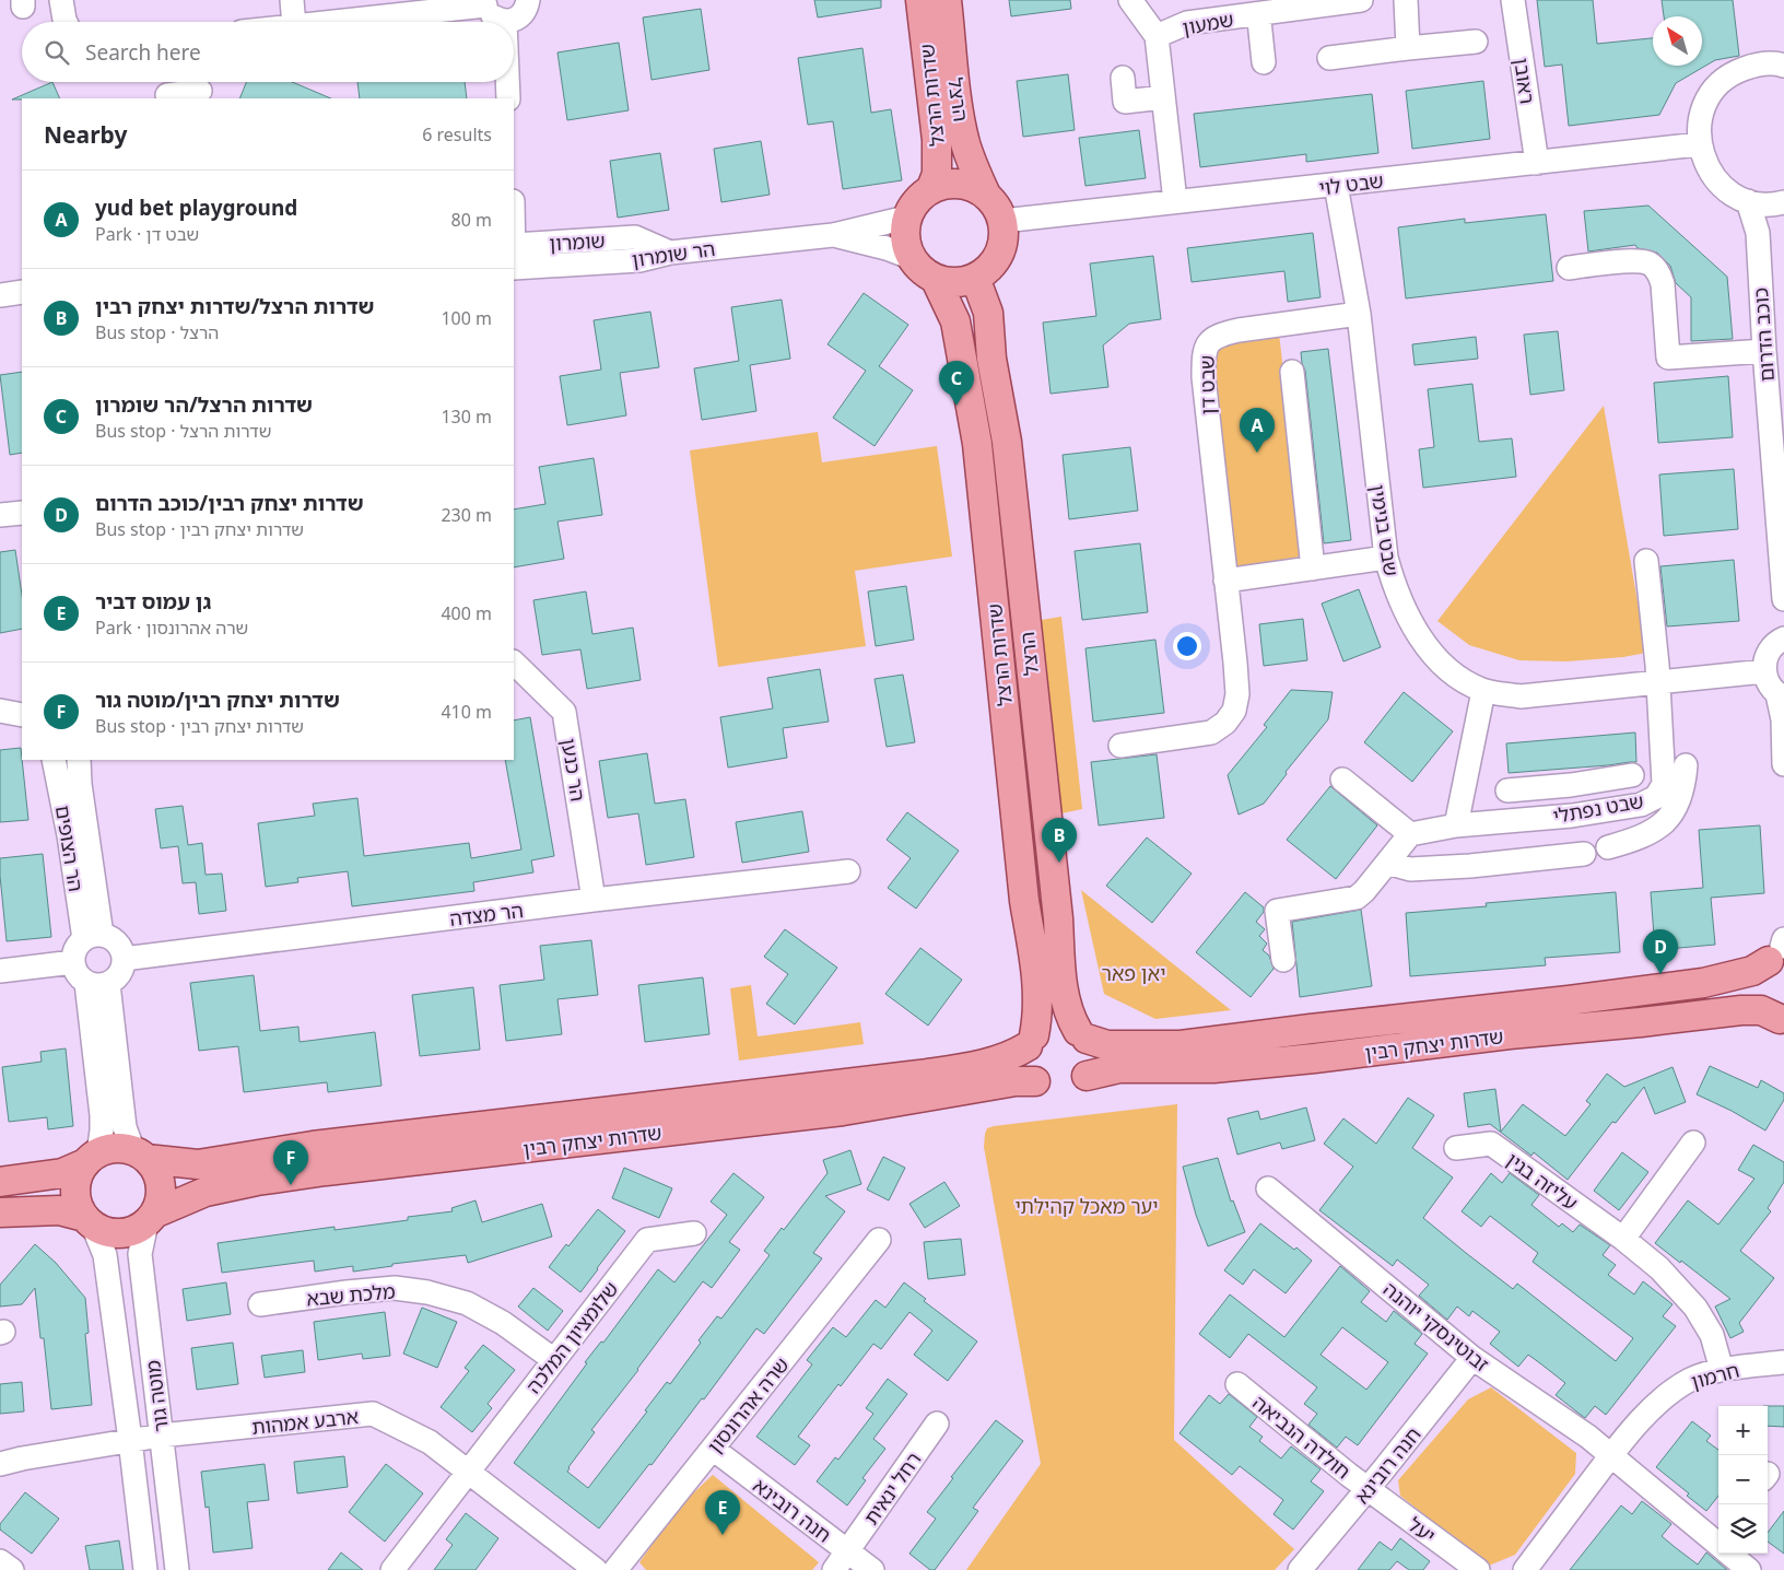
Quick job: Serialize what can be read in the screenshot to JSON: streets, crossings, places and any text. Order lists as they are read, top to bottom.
{
  "streets": {
    "main road": ["שדרות הרצל", "הרצל", "שדרות יצחק רבין"],
    "street": [
      "שמעון",
      "ראובן",
      "שבט לוי",
      "שומרון",
      "הר שומרון",
      "כוכב הדרום",
      "שבט דן",
      "שבט בנימין",
      "הר כנען",
      "שבט נפתלי",
      "הר הצופים",
      "הר מצדה",
      "עליזה בגין",
      "מלכת שבא",
      "זבוטינסקי יוהנה",
      "שלומציון המלכה",
      "חרמון",
      "מוטה גור",
      "שרה אהרונסון",
      "ארבע אמהות",
      "חולדה הנביאה",
      "חנה רובינא",
      "רחל ינאית",
      "יעל"
    ]
  },
  "crossings": [
    ["שמעון", "שבט לוי"],
    ["ראובן", "שבט לוי"],
    ["שדרות הרצל", "הרצל"],
    ["שדרות הרצל", "שבט לוי"],
    ["שדרות הרצל", "שדרות יצחק רבין"],
    ["הרצל", "שבט לוי"],
    ["הרצל", "שדרות יצחק רבין"],
    ["שבט לוי", "שבט בנימין"],
    ["שומרון", "הר שומרון"],
    ["שבט דן", "שבט בנימין"],
    ["שבט בנימין", "שבט נפתלי"],
    ["הר כנען", "הר מצדה"],
    ["הר הצופים", "הר מצדה"],
    ["שדרות יצחק רבין", "מוטה גור"],
    ["עליזה בגין", "חרמון"],
    ["מלכת שבא", "שלומציון המלכה"],
    ["זבוטינסקי יוהנה", "חרמון"],
    ["זבוטינסקי יוהנה", "חנה רובינא"],
    ["שלומציון המלכה", "ארבע אמהות"],
    ["מוטה גור", "ארבע אמהות"],
    ["שרה אהרונסון", "חנה רובינא"],
    ["חולדה הנביאה", "חנה רובינא"],
    ["חולדה הנביאה", "יעל"],
    ["חנה רובינא", "רחל ינאית"],
    ["חנה רובינא", "יעל"]
  ],
  "parks": ["יאן פאר", "יער מאכל קהילתי"],
  "north": "top left",
  "page": {
    "search": "Search here",
    "heading": ["Nearby", "6 results"],
    "list": [
      {
        "mark": "A",
        "name": "yud bet playground",
        "note": "Park · שבט דן",
        "value": "80 m"
      },
      {
        "mark": "B",
        "name": "שדרות הרצל/שדרות יצחק רבין",
        "note": "Bus stop · הרצל",
        "value": "100 m"
      },
      {
        "mark": "C",
        "name": "שדרות הרצל/הר שומרון",
        "note": "Bus stop · שדרות הרצל",
        "value": "130 m"
      },
      {
        "mark": "D",
        "name": "שדרות יצחק רבין/כוכב הדרום",
        "note": "Bus stop · שדרות יצחק רבין",
        "value": "230 m"
      },
      {
        "mark": "E",
        "name": "גן עמוס דביר",
        "note": "Park · שרה אהרונסון",
        "value": "400 m"
      },
      {
        "mark": "F",
        "name": "שדרות יצחק רבין/מוטה גור",
        "note": "Bus stop · שדרות יצחק רבין",
        "value": "410 m"
      }
    ],
    "pins": [
      "C",
      "A",
      "B",
      "D",
      "F",
      "E"
    ],
    "map_buttons": ["+", "−"]
  }
}
